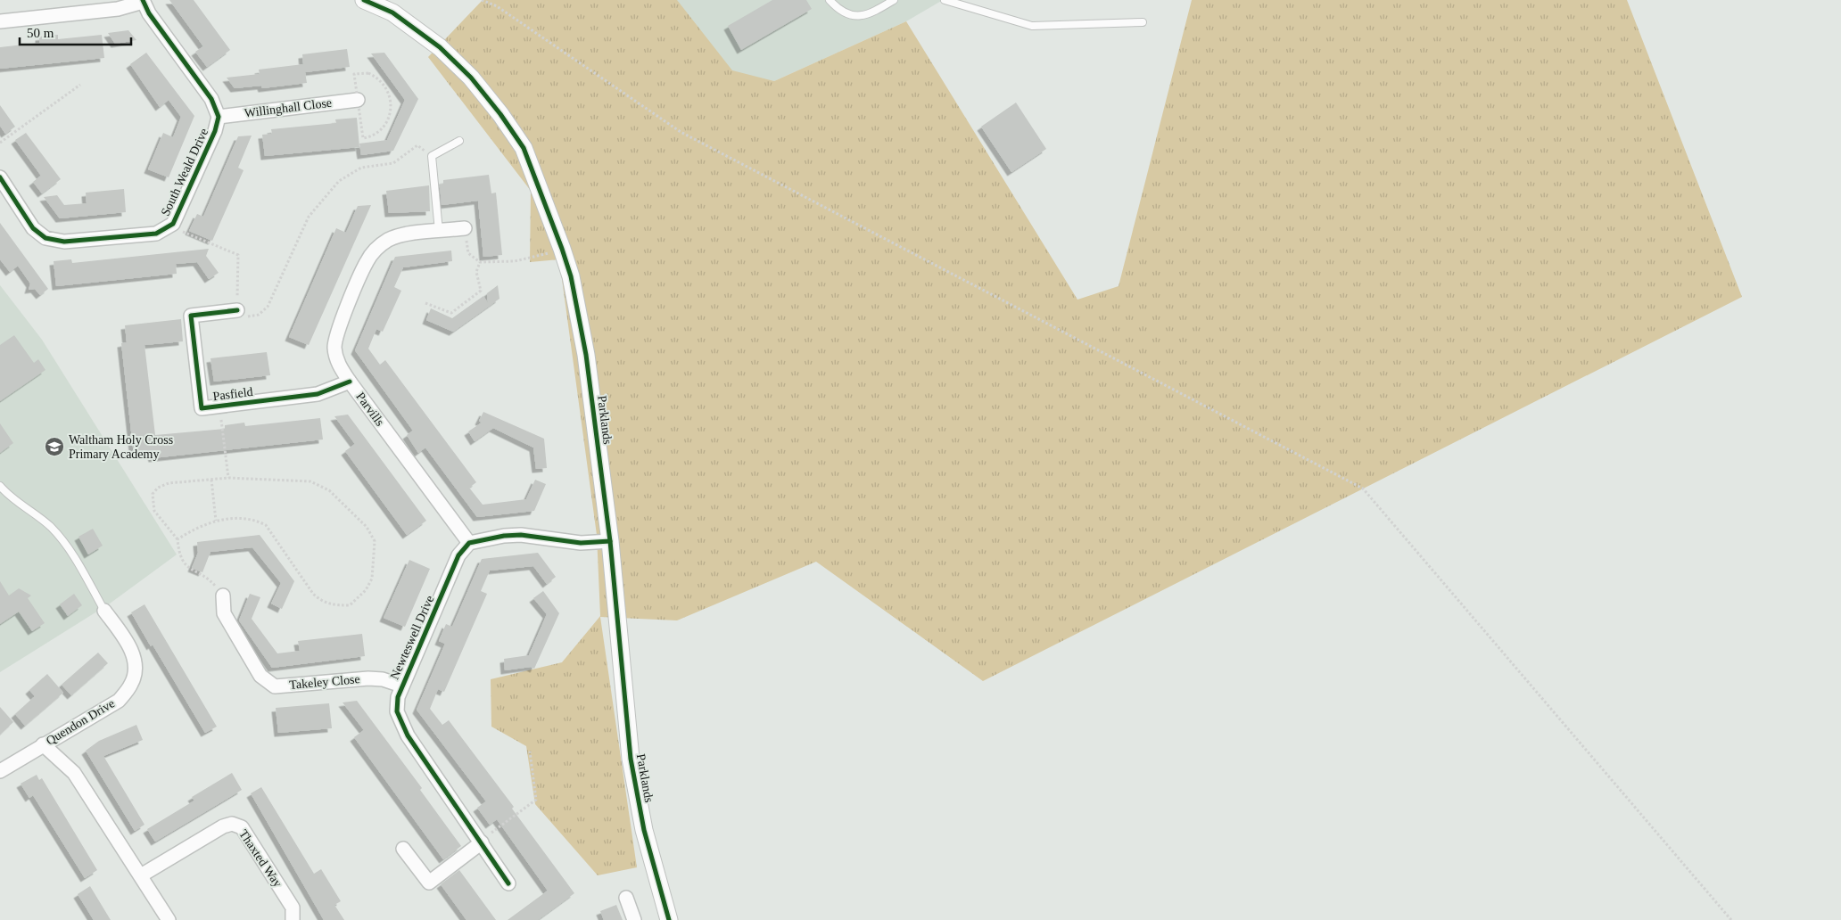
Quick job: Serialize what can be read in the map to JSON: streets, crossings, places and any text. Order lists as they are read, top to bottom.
{
  "streets": {
    "street": [
      "Willinghall Close",
      "South Weald Drive",
      "Pasfield",
      "Parvills",
      "Parklands",
      "Newteswell Drive",
      "Takeley Close",
      "Quendon Drive",
      "Thaxted Way"
    ]
  },
  "crossings": [
    ["Willinghall Close", "South Weald Drive"],
    ["Pasfield", "Parvills"],
    ["Parvills", "Newteswell Drive"],
    ["Newteswell Drive", "Takeley Close"]
  ],
  "places": {
    "school or university": ["Waltham Holy Cross Primary Academy"]
  },
  "scale_bar": "50 m"
}
